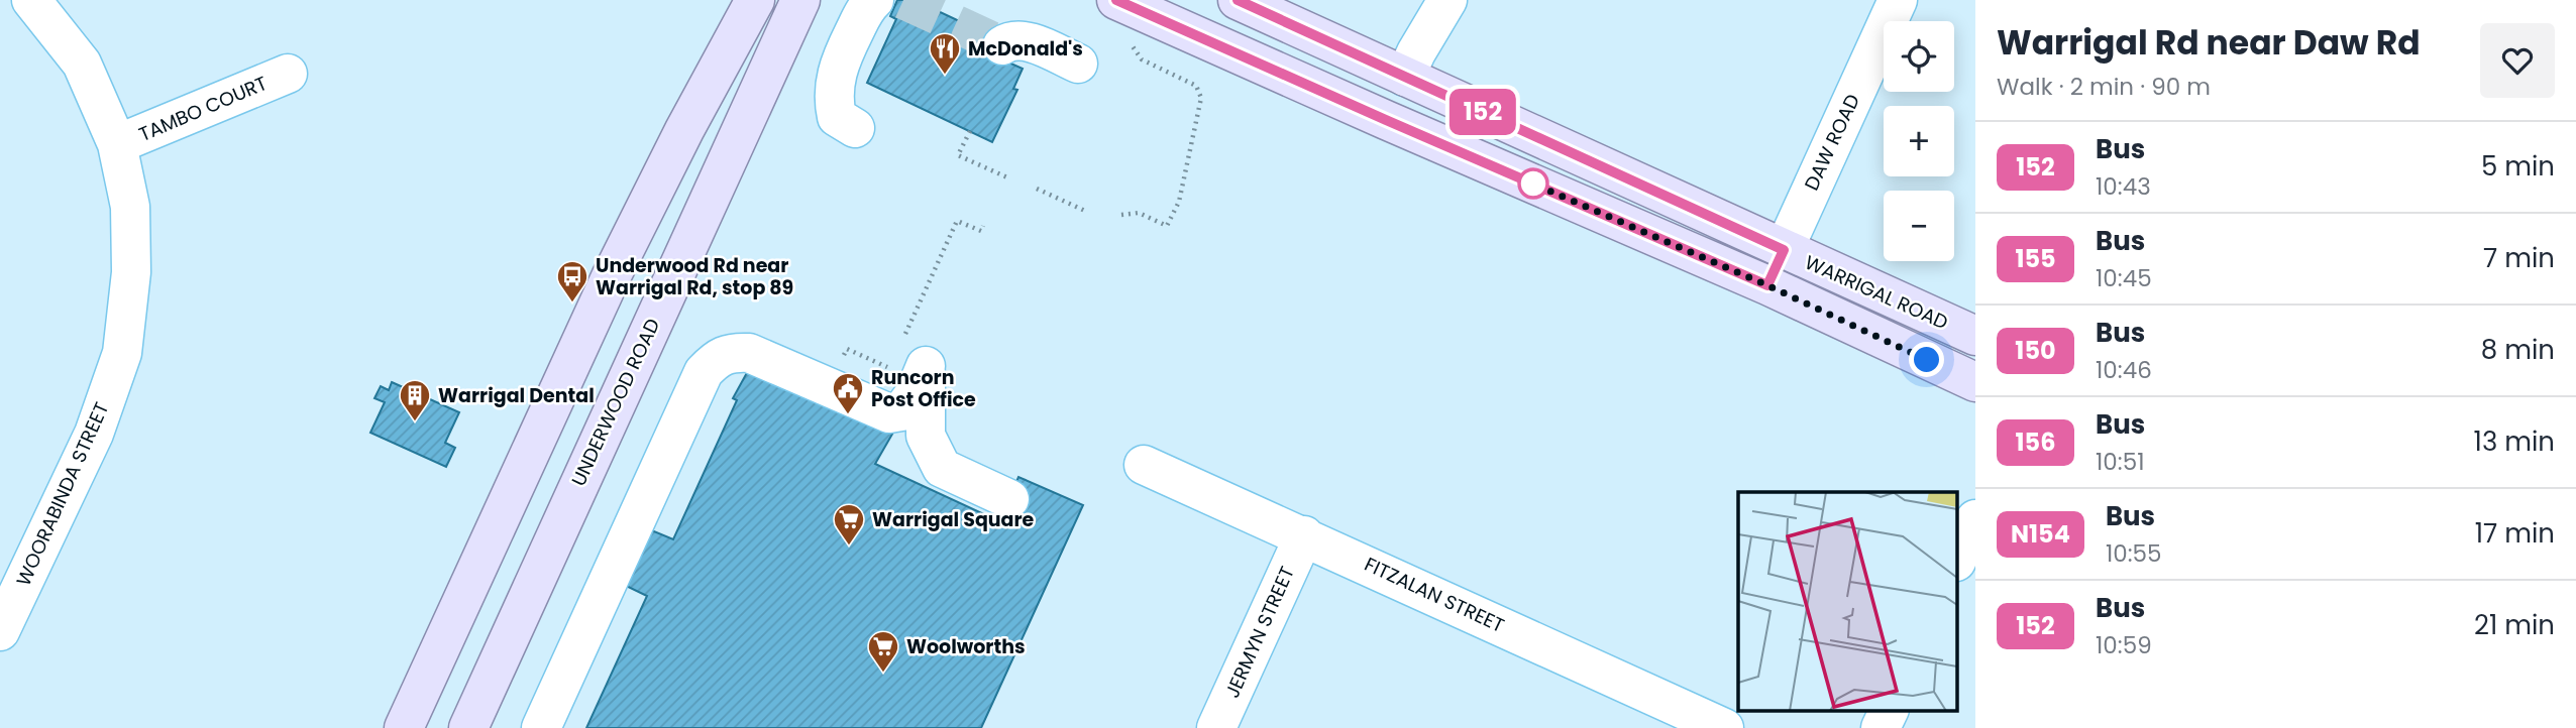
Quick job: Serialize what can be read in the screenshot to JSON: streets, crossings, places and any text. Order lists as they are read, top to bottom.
{
  "streets": {
    "main road": ["DAW ROAD", "WARRIGAL ROAD", "UNDERWOOD ROAD"],
    "street": [
      "TAMBO COURT",
      "WOORABINDA STREET",
      "FITZALAN STREET",
      "JERMYN STREET"
    ]
  },
  "crossings": [
    ["TAMBO COURT", "WOORABINDA STREET"],
    ["DAW ROAD", "WARRIGAL ROAD"],
    ["FITZALAN STREET", "JERMYN STREET"]
  ],
  "places": {
    "restaurant": ["McDonald's"],
    "bus stop": ["Underwood Rd near Warrigal Rd, stop 89"],
    "public building": ["Runcorn Post Office"],
    "building": ["Warrigal Dental"],
    "supermarket": ["Warrigal Square", "Woolworths"]
  },
  "lines": ["bus line 152"],
  "page": {
    "on_map": "152",
    "heading": ["Warrigal Rd near Daw Rd", "Walk · 2 min · 90 m"],
    "map_buttons": ["+", "−"],
    "list": [
      {
        "mark": "152",
        "name": "Bus",
        "note": "10:43",
        "value": "5 min"
      },
      {
        "mark": "155",
        "name": "Bus",
        "note": "10:45",
        "value": "7 min"
      },
      {
        "mark": "150",
        "name": "Bus",
        "note": "10:46",
        "value": "8 min"
      },
      {
        "mark": "156",
        "name": "Bus",
        "note": "10:51",
        "value": "13 min"
      },
      {
        "mark": "N154",
        "name": "Bus",
        "note": "10:55",
        "value": "17 min"
      },
      {
        "mark": "152",
        "name": "Bus",
        "note": "10:59",
        "value": "21 min"
      }
    ]
  }
}
